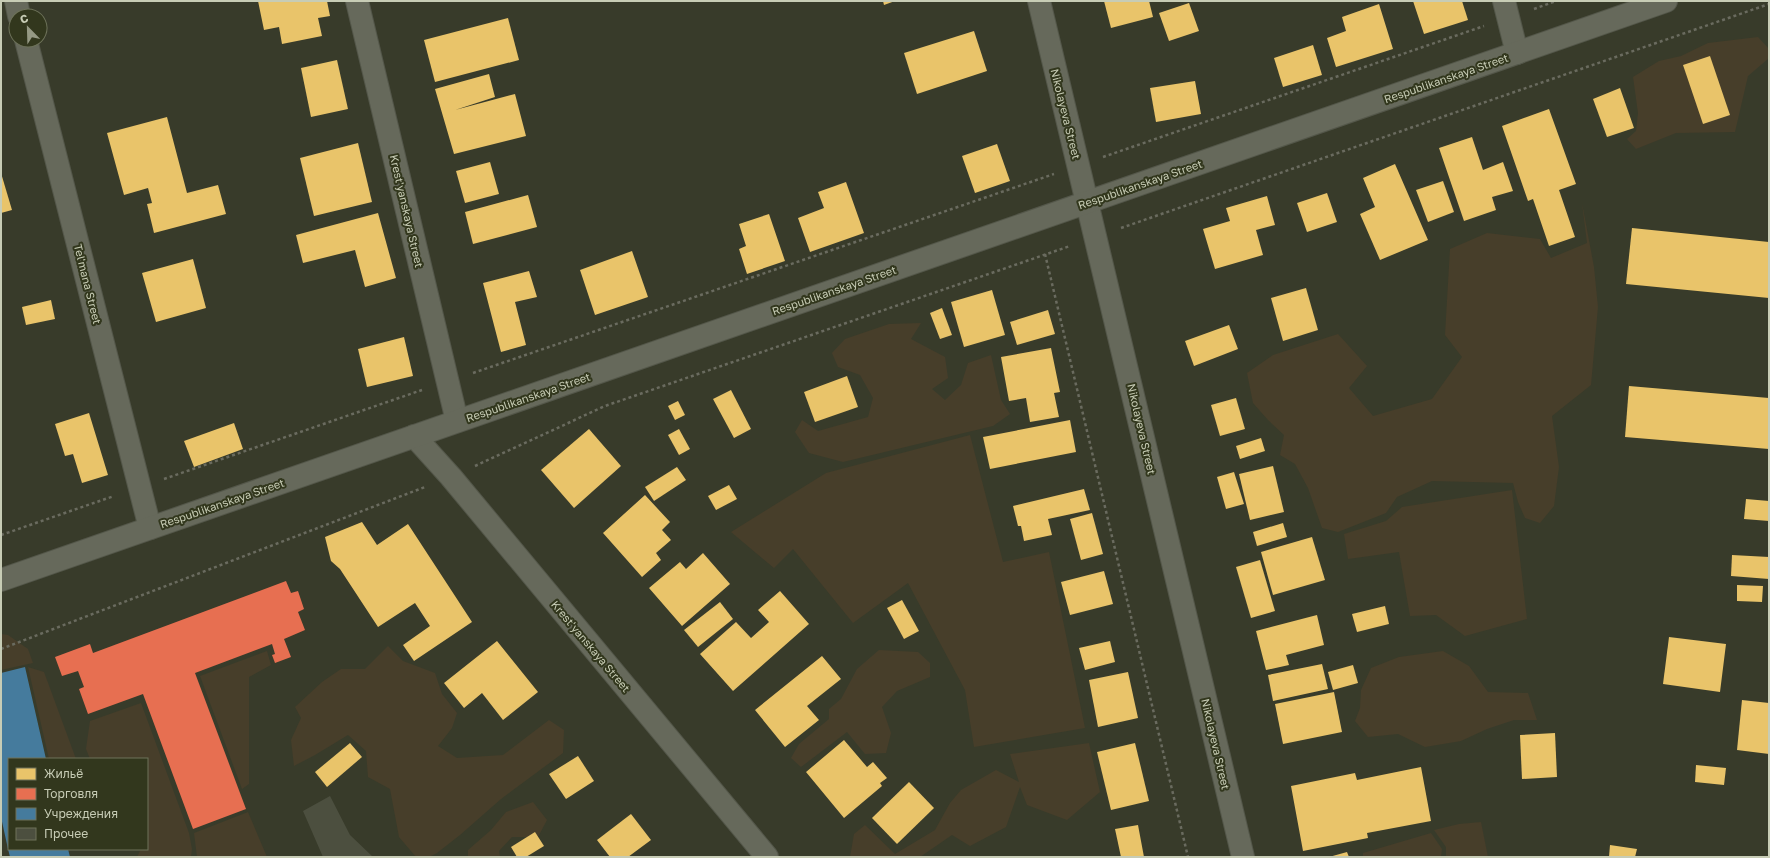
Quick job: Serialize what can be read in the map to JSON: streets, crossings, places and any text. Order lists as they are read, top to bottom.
{
  "streets": {
    "street": [
      "Respublikanskaya Street",
      "Nikolayeva Street",
      "Krest'yanskaya Street",
      "Tel'mana Street"
    ]
  },
  "crossings": [
    ["Respublikanskaya Street", "Nikolayeva Street"],
    ["Respublikanskaya Street", "Krest'yanskaya Street"],
    ["Respublikanskaya Street", "Tel'mana Street"]
  ],
  "legend": [
    "Жильё",
    "Торговля",
    "Учреждения",
    "Прочее"
  ],
  "north": "top left"
}
